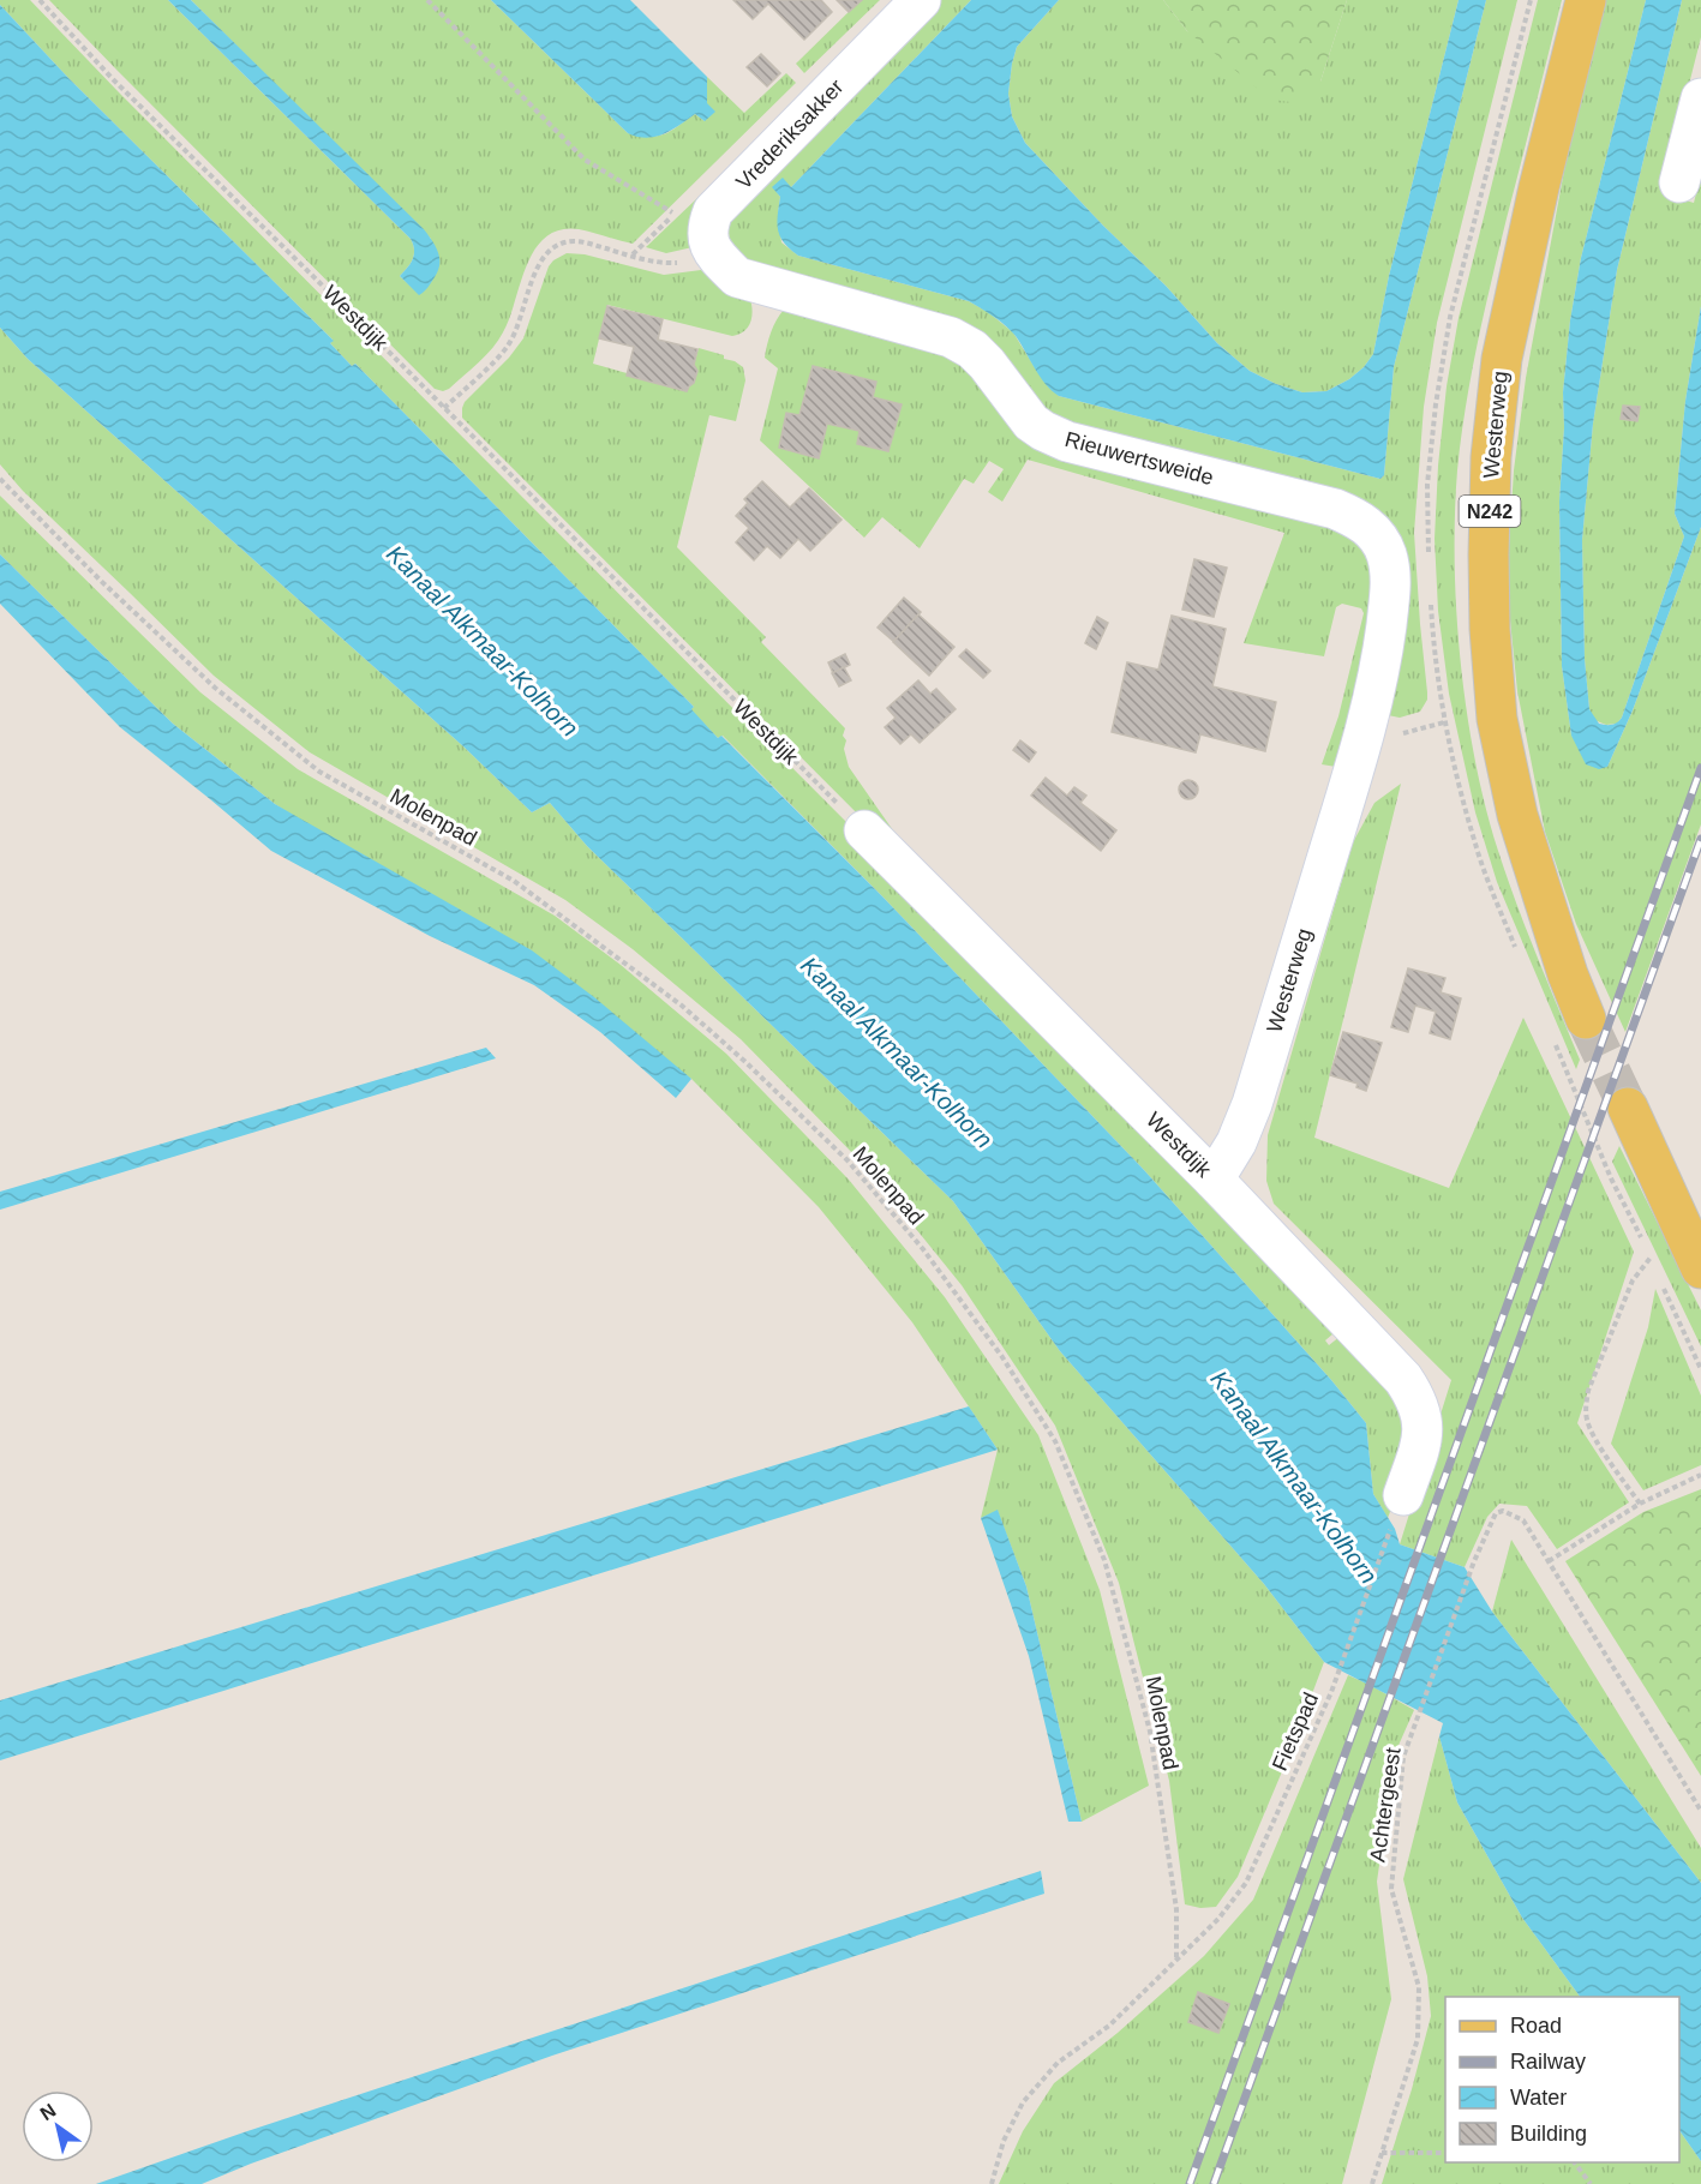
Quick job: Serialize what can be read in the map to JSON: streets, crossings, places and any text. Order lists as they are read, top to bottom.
{
  "streets": {
    "main road": ["Westerweg", "N242"],
    "street": ["Vrederiksakker", "Westdijk", "Rieuwertsweide"],
    "path": ["Molenpad", "Fietspad", "Achtergeest"]
  },
  "crossings": [
    ["Vrederiksakker", "Rieuwertsweide"],
    ["Westdijk", "Westerweg"],
    ["Westdijk", "Fietspad"],
    ["Westerweg", "Rieuwertsweide"],
    ["Molenpad", "Fietspad"]
  ],
  "water": ["Kanaal Alkmaar-Kolhorn"],
  "legend": [
    "Road",
    "Railway",
    "Water",
    "Building"
  ],
  "north": "top left"
}
